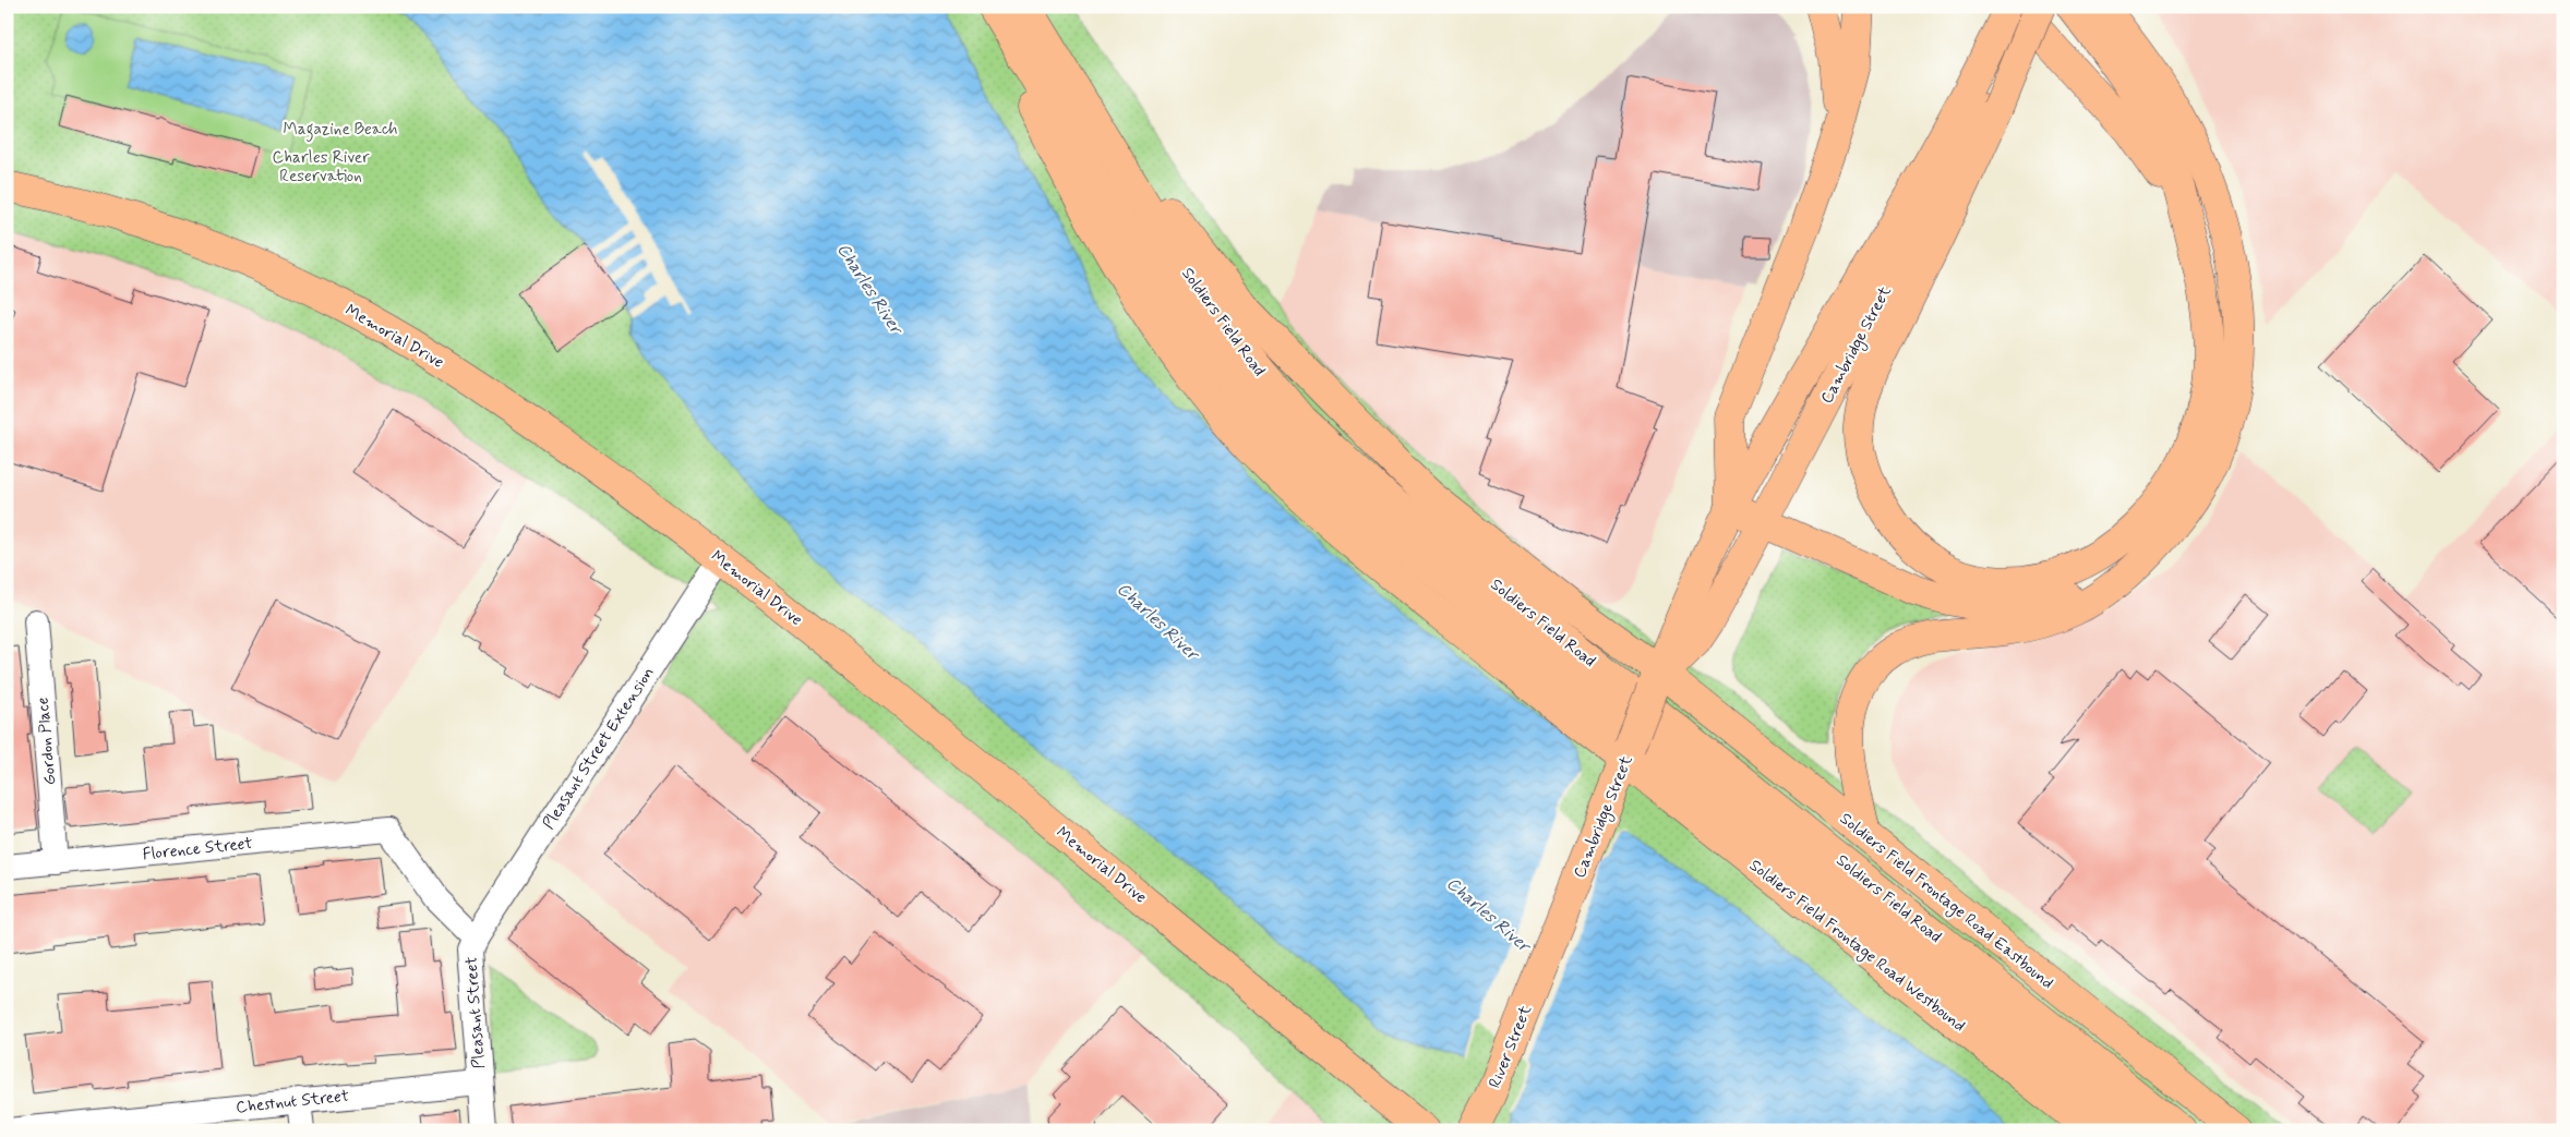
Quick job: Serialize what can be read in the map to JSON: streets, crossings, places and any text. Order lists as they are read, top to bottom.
{
  "streets": {
    "main road": [
      "Soldiers Field Road",
      "Memorial Drive",
      "Cambridge Street",
      "Soldiers Field Frontage Road Eastbound",
      "Soldiers Field Frontage Road Westbound",
      "River Street"
    ],
    "street": [
      "Gordon Place",
      "Pleasant Street Extension",
      "Florence Street",
      "Pleasant Street",
      "Chestnut Street"
    ]
  },
  "crossings": [
    ["Soldiers Field Road", "Soldiers Field Frontage Road Eastbound"],
    ["Memorial Drive", "Pleasant Street Extension"],
    ["Cambridge Street", "Soldiers Field Frontage Road Eastbound"],
    ["Cambridge Street", "Soldiers Field Frontage Road Westbound"],
    ["Cambridge Street", "River Street"],
    ["Gordon Place", "Florence Street"],
    ["Pleasant Street Extension", "Pleasant Street"],
    ["Florence Street", "Pleasant Street"],
    ["Pleasant Street", "Chestnut Street"]
  ],
  "water": ["Charles River"],
  "parks": ["Magazine Beach", "Charles River Reservation"]
}
